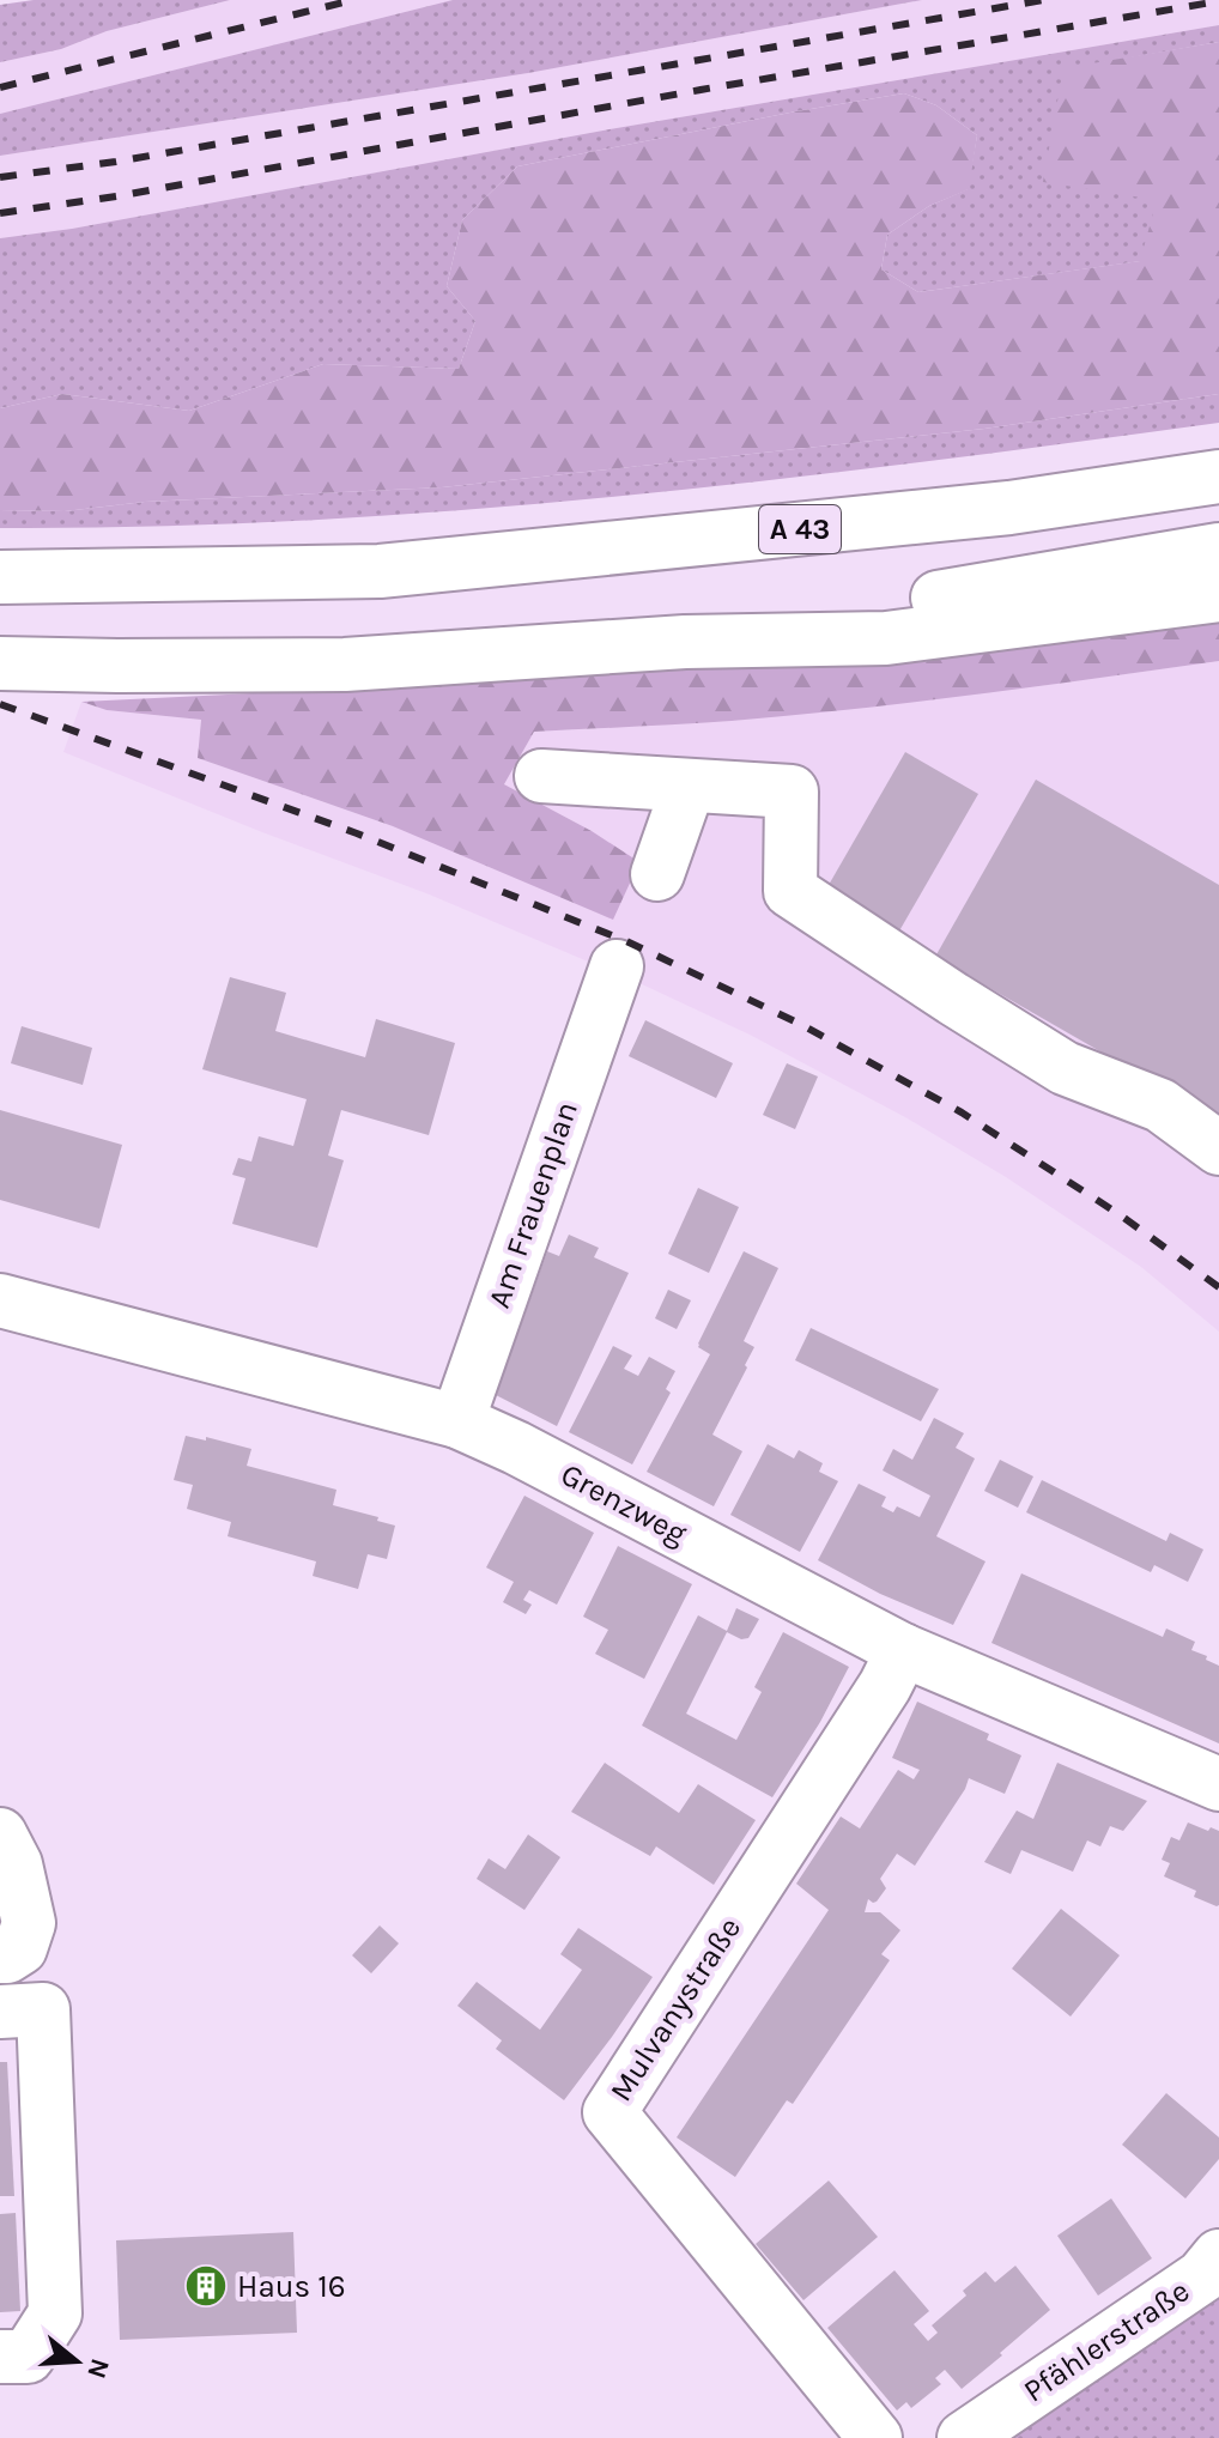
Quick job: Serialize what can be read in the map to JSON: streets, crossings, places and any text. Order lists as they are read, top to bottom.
{
  "streets": {
    "main road": [
      "A 43",
      "Am Frauenplan",
      "Grenzweg",
      "Mulvanystraße",
      "Pfählerstraße"
    ]
  },
  "crossings": [
    ["Am Frauenplan", "Grenzweg"],
    ["Grenzweg", "Mulvanystraße"]
  ],
  "places": {
    "building": ["Haus 16"]
  },
  "north": "right"
}
